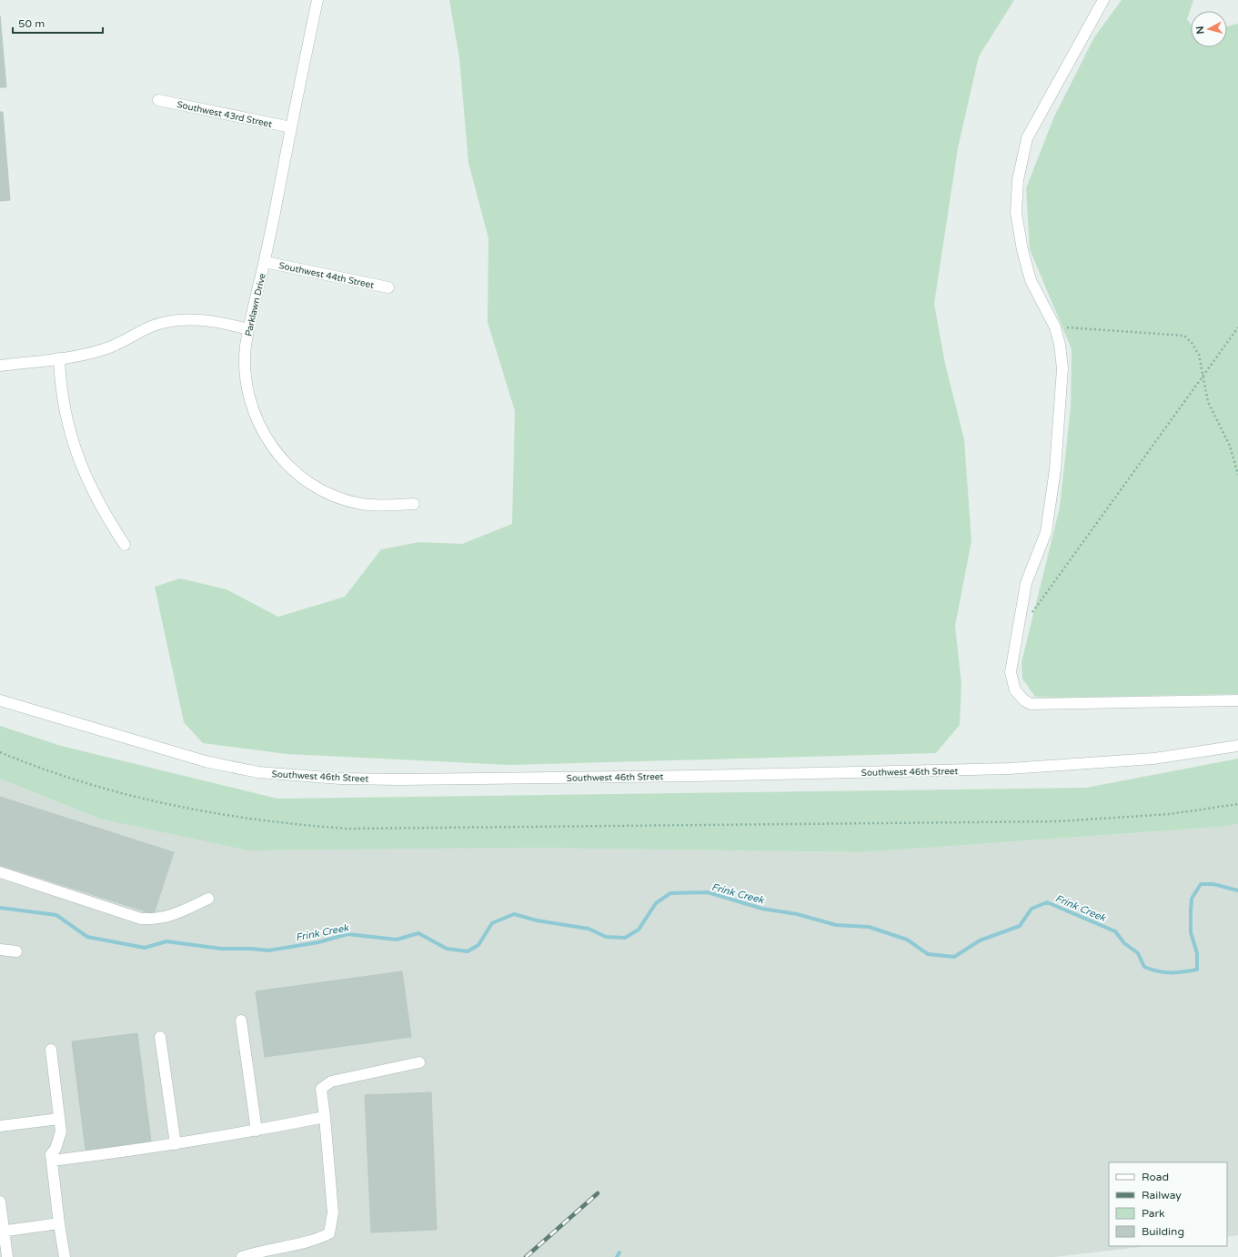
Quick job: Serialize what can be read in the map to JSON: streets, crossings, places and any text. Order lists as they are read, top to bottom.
{
  "streets": {
    "street": [
      "Southwest 43rd Street",
      "Southwest 44th Street",
      "Parklawn Drive",
      "Southwest 46th Street"
    ]
  },
  "crossings": [
    ["Southwest 43rd Street", "Parklawn Drive"],
    ["Southwest 44th Street", "Parklawn Drive"]
  ],
  "water": ["Frink Creek"],
  "legend": [
    "Road",
    "Railway",
    "Park",
    "Building"
  ],
  "scale_bar": "50 m",
  "north": "left"
}
